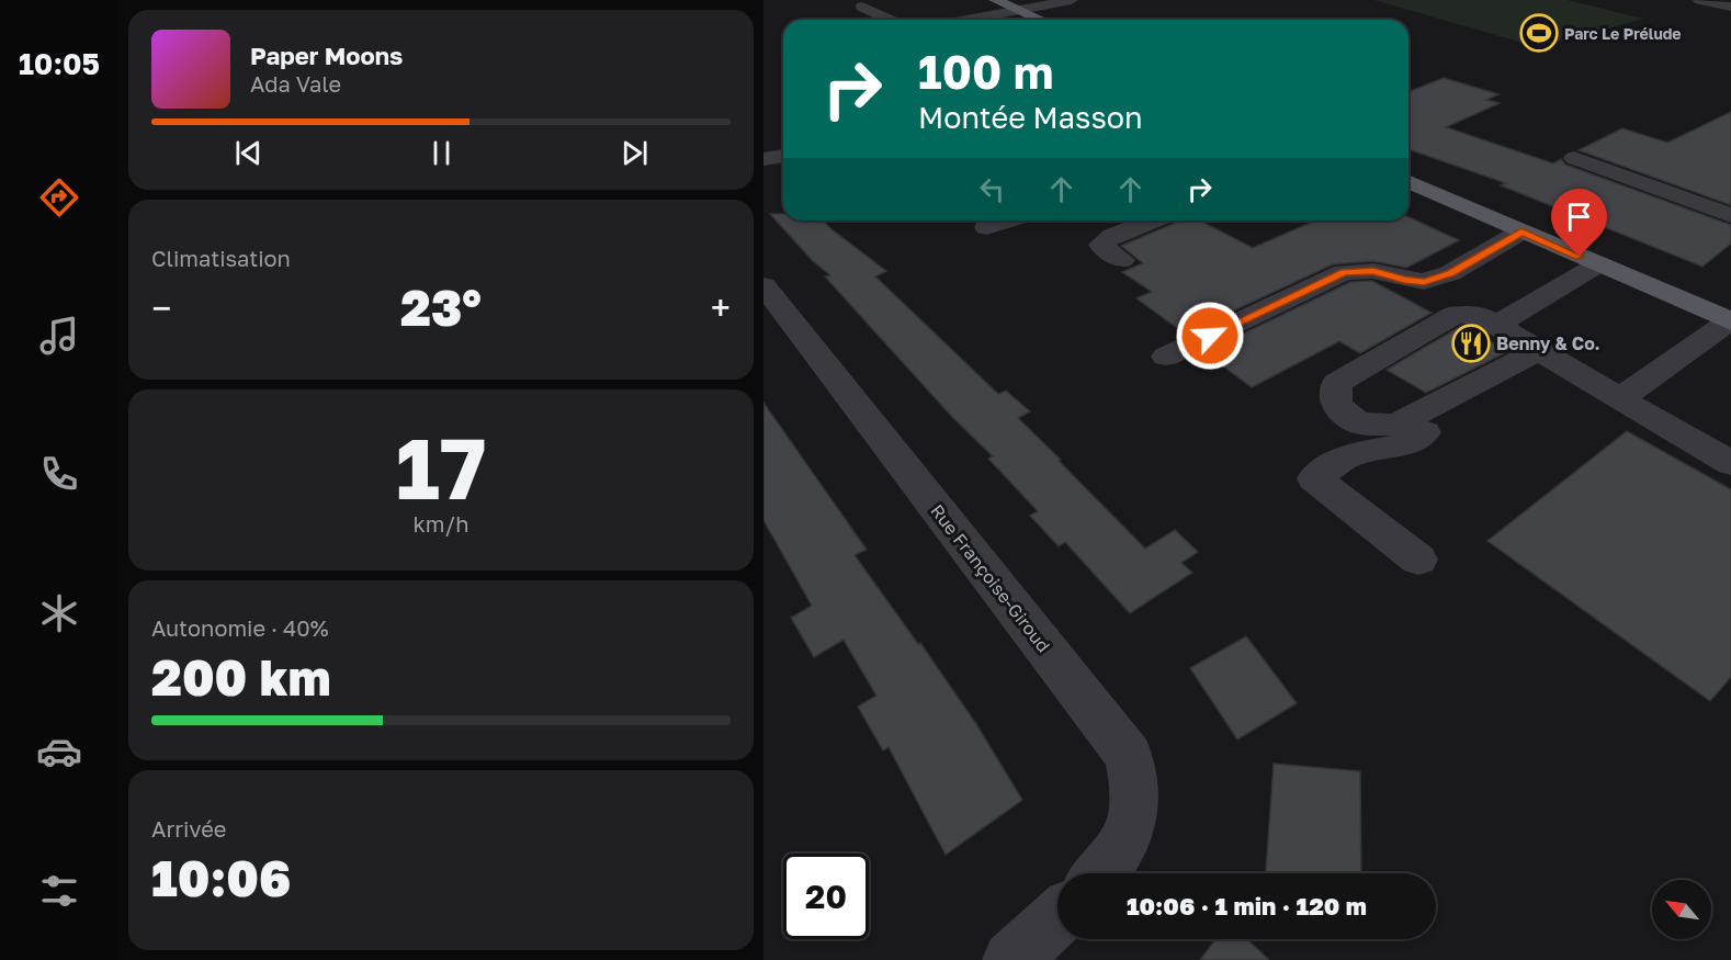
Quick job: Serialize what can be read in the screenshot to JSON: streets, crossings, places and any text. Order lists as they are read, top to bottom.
{
  "streets": {
    "street": ["Rue Françoise-Giroud"]
  },
  "places": {
    "sports": ["Parc Le Prélude"],
    "restaurant": ["Benny & Co."]
  },
  "north": "top left",
  "page": {
    "tabs": "10:05",
    "turn": ["100 m", "Montée Masson"],
    "song": ["Paper Moons", "Ada Vale"],
    "tile": [
      "Climatisation",
      ["17", "km/h"],
      ["Autonomie · 40%", "200 km"],
      ["Arrivée", "10:06"]
    ],
    "heat": ["−", "23°", "+"],
    "limit": "20",
    "trip": "10:06 · 1 min · 120 m"
  }
}
